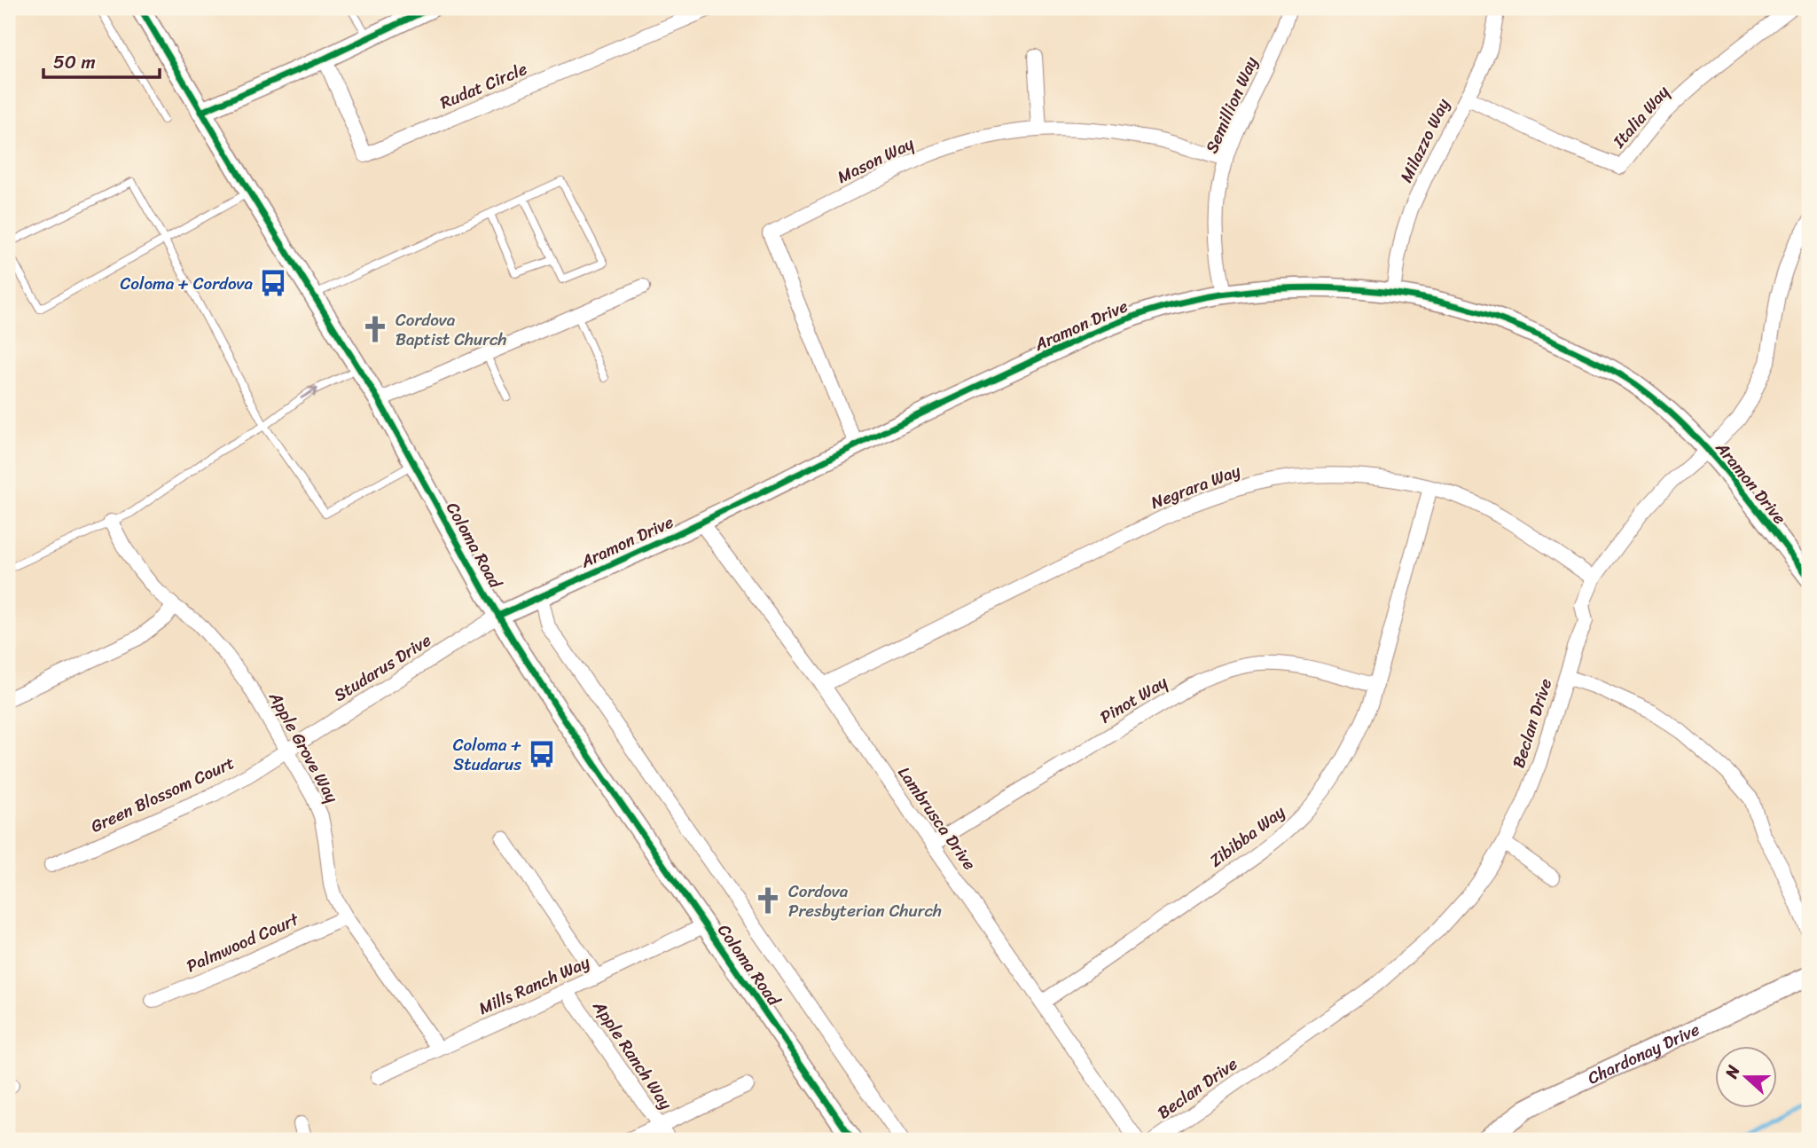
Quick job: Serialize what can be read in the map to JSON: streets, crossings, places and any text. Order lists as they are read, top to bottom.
{
  "streets": {
    "street": [
      "Rudat Circle",
      "Semillion Way",
      "Italia Way",
      "Milazzo Way",
      "Mason Way",
      "Aramon Drive",
      "Negrara Way",
      "Coloma Road",
      "Studarus Drive",
      "Pinot Way",
      "Beclan Drive",
      "Apple Grove Way",
      "Green Blossom Court",
      "Lambrusca Drive",
      "Zibibba Way",
      "Palmwood Court",
      "Mills Ranch Way",
      "Chardonay Drive",
      "Apple Ranch Way"
    ]
  },
  "crossings": [
    ["Semillion Way", "Mason Way"],
    ["Semillion Way", "Aramon Drive"],
    ["Italia Way", "Milazzo Way"],
    ["Milazzo Way", "Aramon Drive"],
    ["Mason Way", "Aramon Drive"],
    ["Aramon Drive", "Coloma Road"],
    ["Aramon Drive", "Studarus Drive"],
    ["Aramon Drive", "Beclan Drive"],
    ["Aramon Drive", "Lambrusca Drive"],
    ["Negrara Way", "Beclan Drive"],
    ["Negrara Way", "Lambrusca Drive"],
    ["Negrara Way", "Zibibba Way"],
    ["Coloma Road", "Studarus Drive"],
    ["Coloma Road", "Mills Ranch Way"],
    ["Studarus Drive", "Apple Grove Way"],
    ["Studarus Drive", "Green Blossom Court"],
    ["Pinot Way", "Lambrusca Drive"],
    ["Pinot Way", "Zibibba Way"],
    ["Apple Grove Way", "Green Blossom Court"],
    ["Apple Grove Way", "Palmwood Court"],
    ["Apple Grove Way", "Mills Ranch Way"],
    ["Lambrusca Drive", "Zibibba Way"],
    ["Mills Ranch Way", "Apple Ranch Way"]
  ],
  "places": {
    "bus stop": ["Coloma + Cordova", "Coloma + Studarus"],
    "church": ["Cordova Baptist Church", "Cordova Presbyterian Church"]
  },
  "scale_bar": "50 m",
  "north": "left"
}
